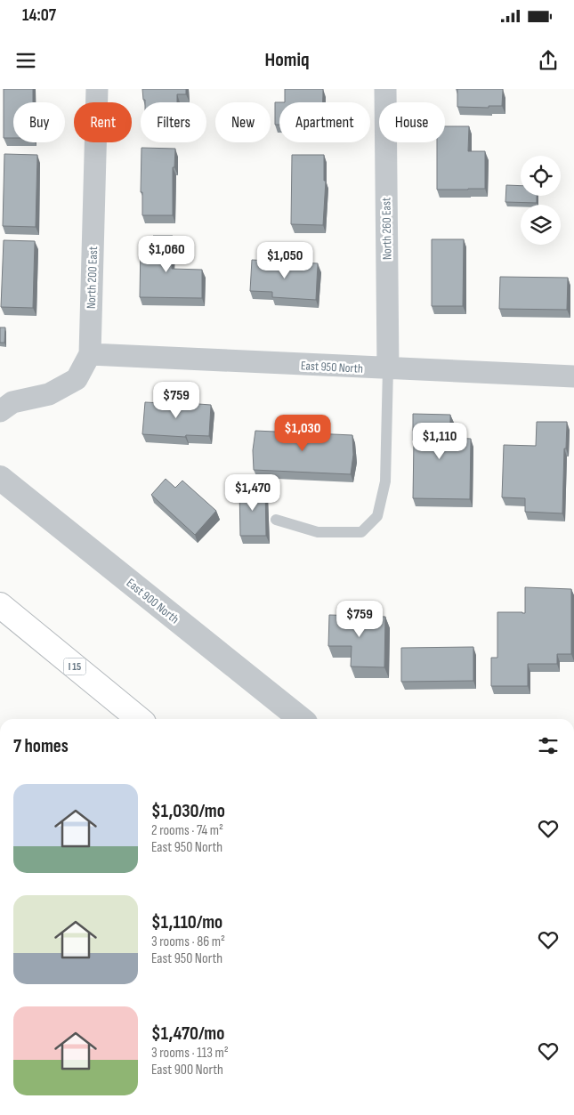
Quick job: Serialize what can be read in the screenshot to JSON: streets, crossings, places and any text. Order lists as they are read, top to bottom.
{
  "streets": {
    "highway": ["I 15"],
    "street": [
      "North 260 East",
      "North 200 East",
      "East 950 North",
      "East 900 North"
    ]
  },
  "crossings": [
    ["North 260 East", "East 950 North"],
    ["North 200 East", "East 950 North"]
  ],
  "page": {
    "status": "14:07",
    "header": "Homiq",
    "chip": [
      "Buy",
      "Rent",
      "Filters",
      "New",
      "Apartment",
      "House"
    ],
    "price": [
      "$1,060",
      "$1,050",
      "$759",
      "$1,030",
      "$1,110",
      "$1,470",
      "$759"
    ],
    "heading": "7 homes",
    "list": [
      {
        "name": "$1,030/mo",
        "note": "2 rooms · 74 m² · East 950 North"
      },
      {
        "name": "$1,110/mo",
        "note": "3 rooms · 86 m² · East 950 North"
      },
      {
        "name": "$1,470/mo",
        "note": "3 rooms · 113 m² · East 900 North"
      }
    ]
  }
}
